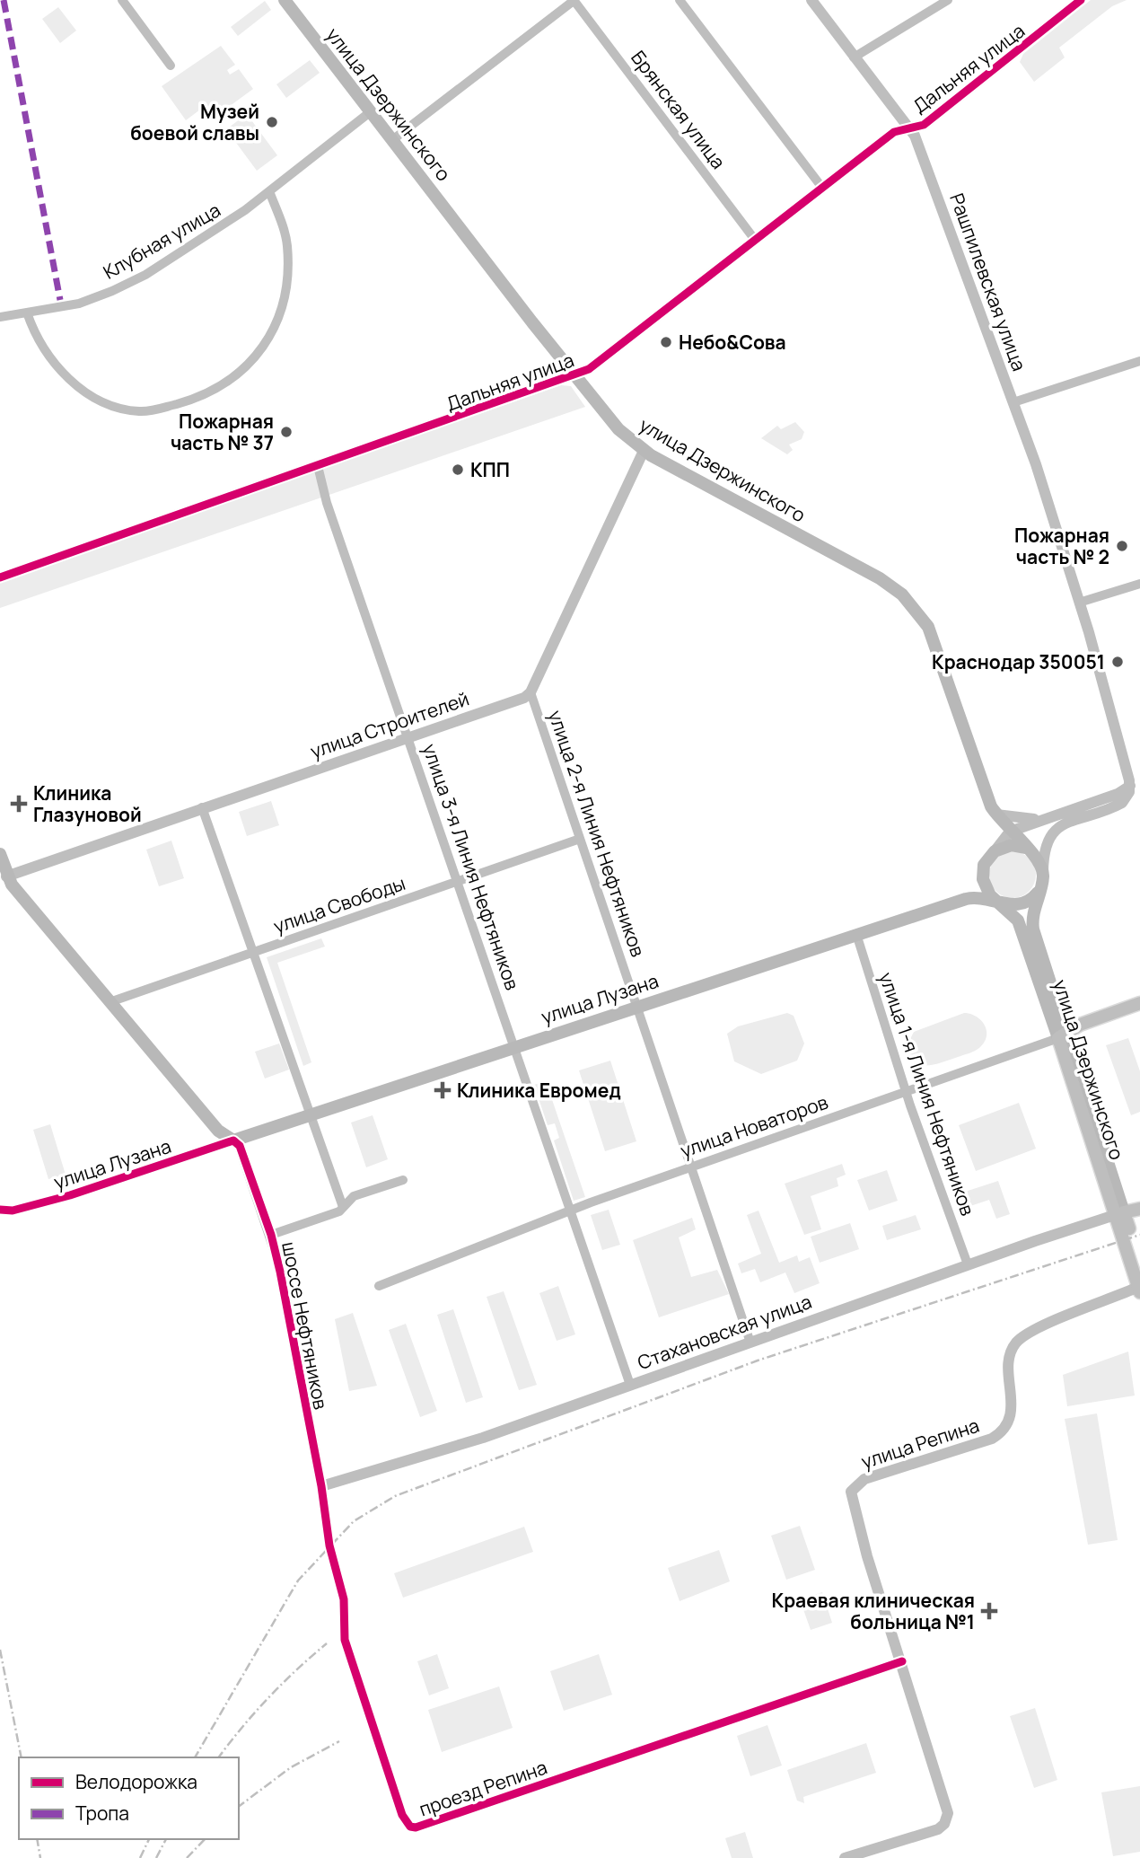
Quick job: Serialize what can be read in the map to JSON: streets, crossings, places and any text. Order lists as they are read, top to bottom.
{
  "streets": {
    "main road": [
      "улица Дзержинского",
      "улица Лузана",
      "улица Новаторов",
      "шоссе Нефтяников",
      "Стахановская улица"
    ],
    "street": [
      "Дальняя улица",
      "Брянская улица",
      "Клубная улица",
      "Рашпилевская улица",
      "улица Строителей",
      "улица 2-я Линия Нефтяников",
      "улица 3-я Линия Нефтяников",
      "улица Свободы",
      "улица 1-я Линия Нефтяников",
      "улица Репина",
      "проезд Репина"
    ]
  },
  "crossings": [
    ["Дальняя улица", "улица Дзержинского"],
    ["Дальняя улица", "Брянская улица"],
    ["Дальняя улица", "Рашпилевская улица"],
    ["Дальняя улица", "улица 3-я Линия Нефтяников"],
    ["улица Дзержинского", "Клубная улица"],
    ["улица Дзержинского", "улица Лузана"],
    ["улица Дзержинского", "улица Новаторов"],
    ["улица Дзержинского", "Стахановская улица"],
    ["улица Дзержинского", "улица Репина"],
    ["улица Строителей", "улица 2-я Линия Нефтяников"],
    ["улица Строителей", "улица 3-я Линия Нефтяников"],
    ["улица Строителей", "шоссе Нефтяников"],
    ["улица 2-я Линия Нефтяников", "улица Свободы"],
    ["улица 2-я Линия Нефтяников", "улица Лузана"],
    ["улица 2-я Линия Нефтяников", "улица Новаторов"],
    ["улица 2-я Линия Нефтяников", "Стахановская улица"],
    ["улица 3-я Линия Нефтяников", "улица Свободы"],
    ["улица 3-я Линия Нефтяников", "улица Лузана"],
    ["улица 3-я Линия Нефтяников", "улица Новаторов"],
    ["улица 3-я Линия Нефтяников", "Стахановская улица"],
    ["улица Свободы", "шоссе Нефтяников"],
    ["улица Лузана", "улица 1-я Линия Нефтяников"],
    ["улица Лузана", "шоссе Нефтяников"],
    ["улица 1-я Линия Нефтяников", "улица Новаторов"],
    ["улица 1-я Линия Нефтяников", "Стахановская улица"],
    ["шоссе Нефтяников", "Стахановская улица"],
    ["шоссе Нефтяников", "проезд Репина"],
    ["Стахановская улица", "проезд Репина"],
    ["улица Репина", "проезд Репина"]
  ],
  "places": {
    "other": [
      "Музей боевой славы",
      "Небо&Сова",
      "Пожарная часть № 37",
      "КПП",
      "Пожарная часть № 2",
      "Краснодар 350051"
    ],
    "health": ["Клиника Глазуновой", "Клиника Евромед", "Краевая клиническая больница №1"]
  },
  "legend": ["Велодорожка", "Тропа"]
}
